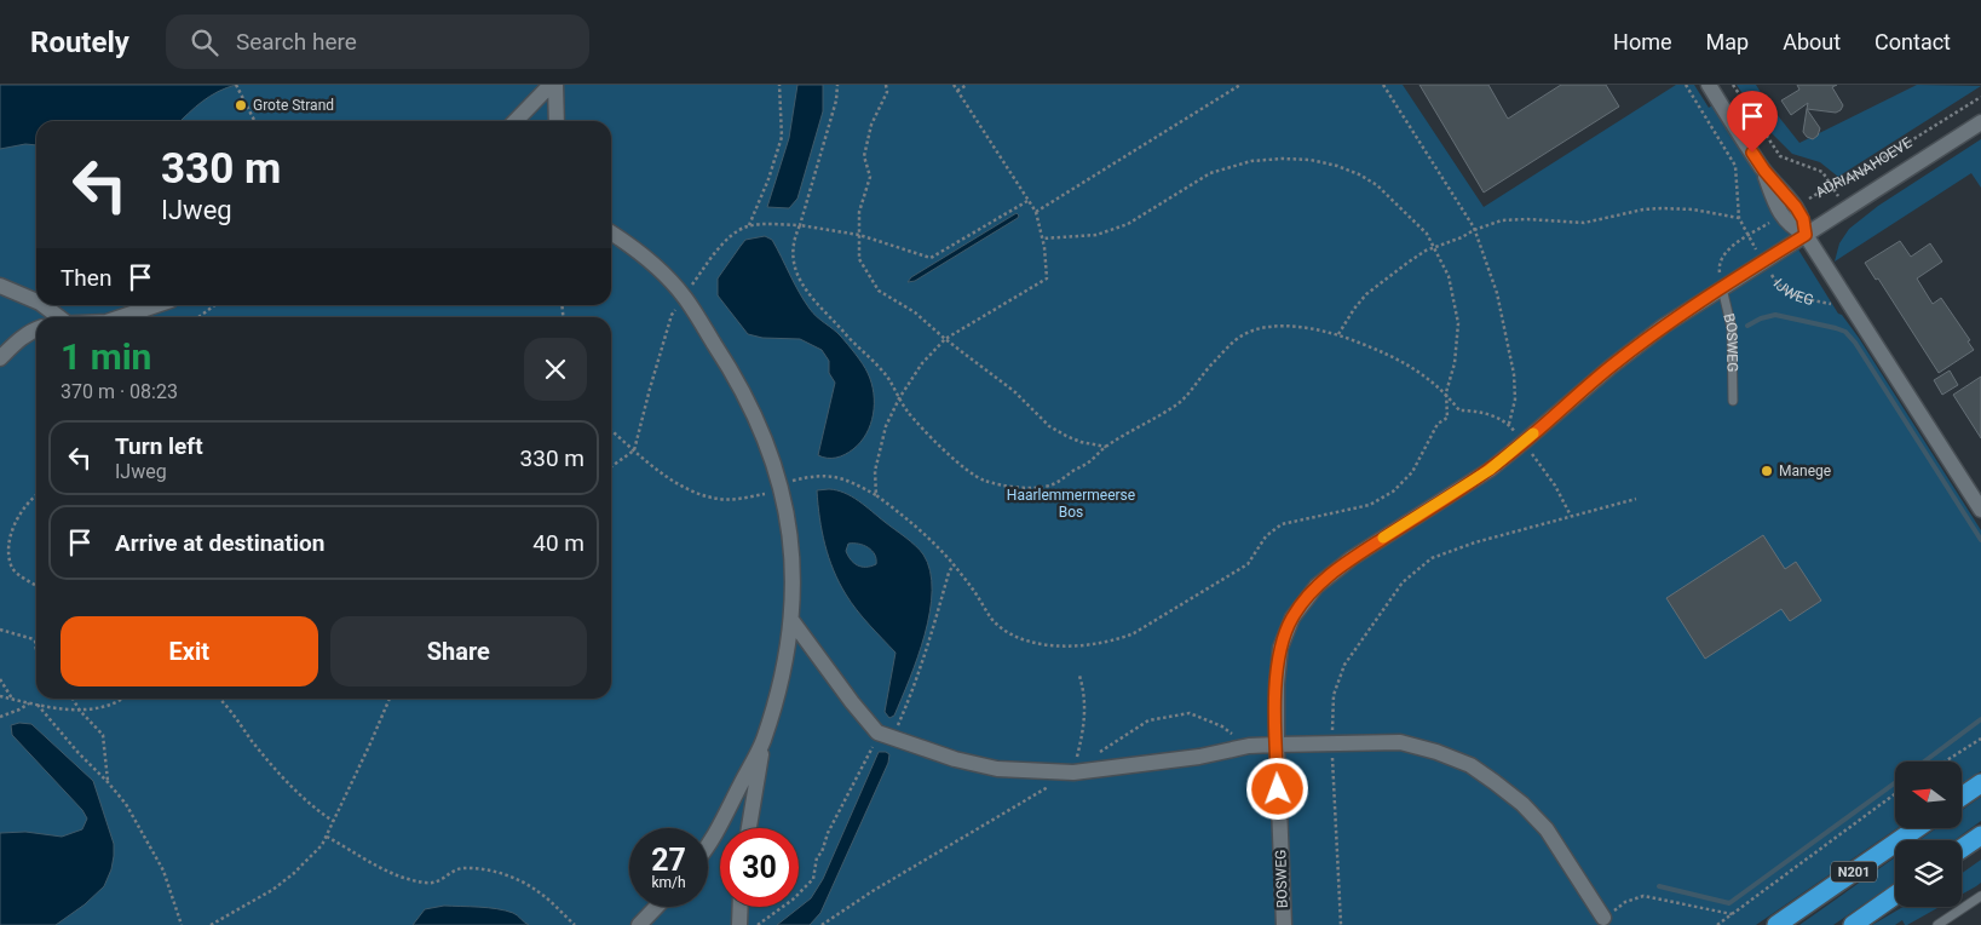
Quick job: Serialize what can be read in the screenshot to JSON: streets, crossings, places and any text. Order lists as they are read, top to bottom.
{
  "streets": {
    "highway": ["N201"],
    "street": ["ADRIANAHOEVE", "IJWEG", "BOSWEG"]
  },
  "crossings": [
    ["ADRIANAHOEVE", "IJWEG"],
    ["ADRIANAHOEVE", "BOSWEG"],
    ["IJWEG", "BOSWEG"]
  ],
  "parks": ["Haarlemmermeerse Bos"],
  "places": ["Grote Strand", "Manege"],
  "north": "left",
  "page": {
    "header": "Routely",
    "search": "Search here",
    "nav": [
      "Home",
      "Map",
      "About",
      "Contact"
    ],
    "turn": ["330 m", "IJweg"],
    "then": "Then",
    "heading": ["1 min", "370 m · 08:23"],
    "list": [
      {
        "name": "Turn left",
        "note": "IJweg",
        "value": "330 m"
      },
      {
        "name": "Arrive at destination",
        "value": "40 m"
      }
    ],
    "buttons": ["Exit", "Share"],
    "speed": "27 km/h",
    "limit": "30"
  }
}
